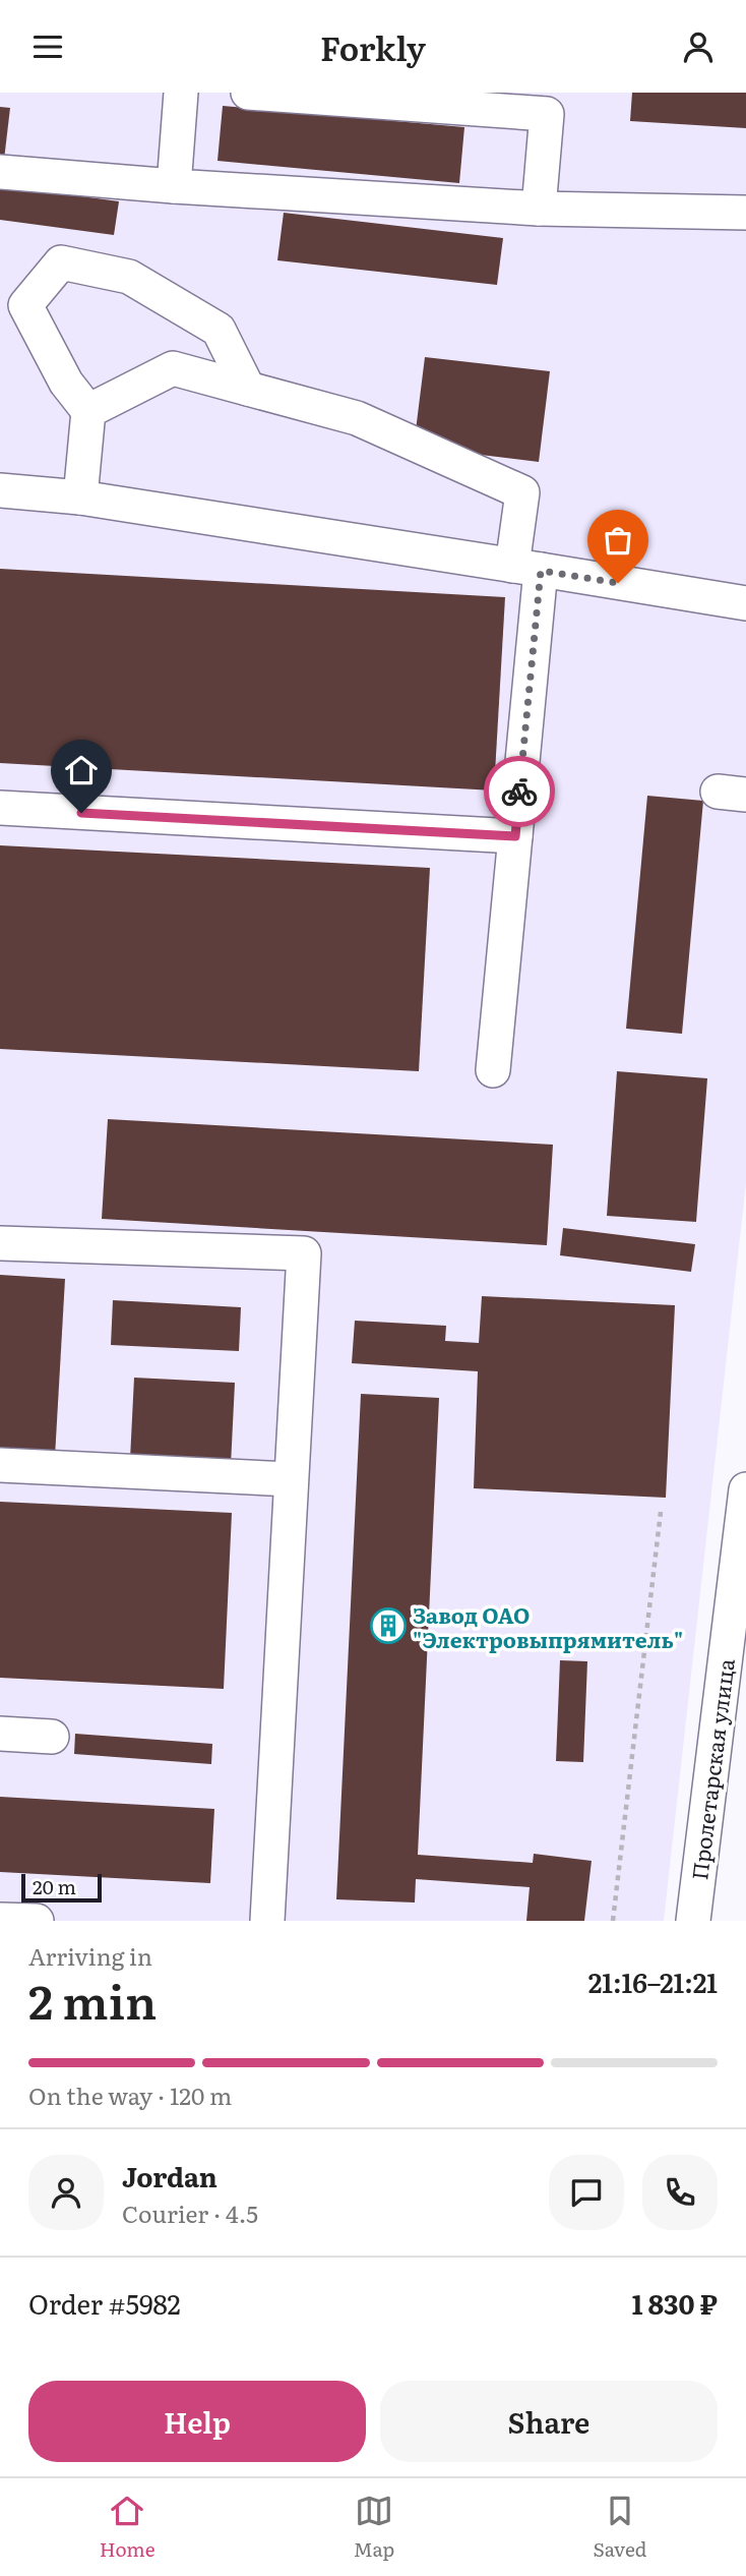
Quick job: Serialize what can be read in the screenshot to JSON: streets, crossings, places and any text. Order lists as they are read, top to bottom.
{
  "streets": {
    "street": ["Пролетарская улица"]
  },
  "places": {
    "building": ["Завод ОАО \"Электровыпрямитель\""]
  },
  "scale_bar": "20 m",
  "page": {
    "header": "Forkly",
    "scale": "20 m",
    "heading": ["2 min", "Arriving in", "21:16–21:21"],
    "panel": [
      "Jordan",
      "Courier · 4.5",
      "Order #5982",
      "1 830 ₽"
    ],
    "bar": "On the way · 120 m",
    "buttons": ["Help", "Share"],
    "tabs": ["Home", "Map", "Saved"]
  }
}
